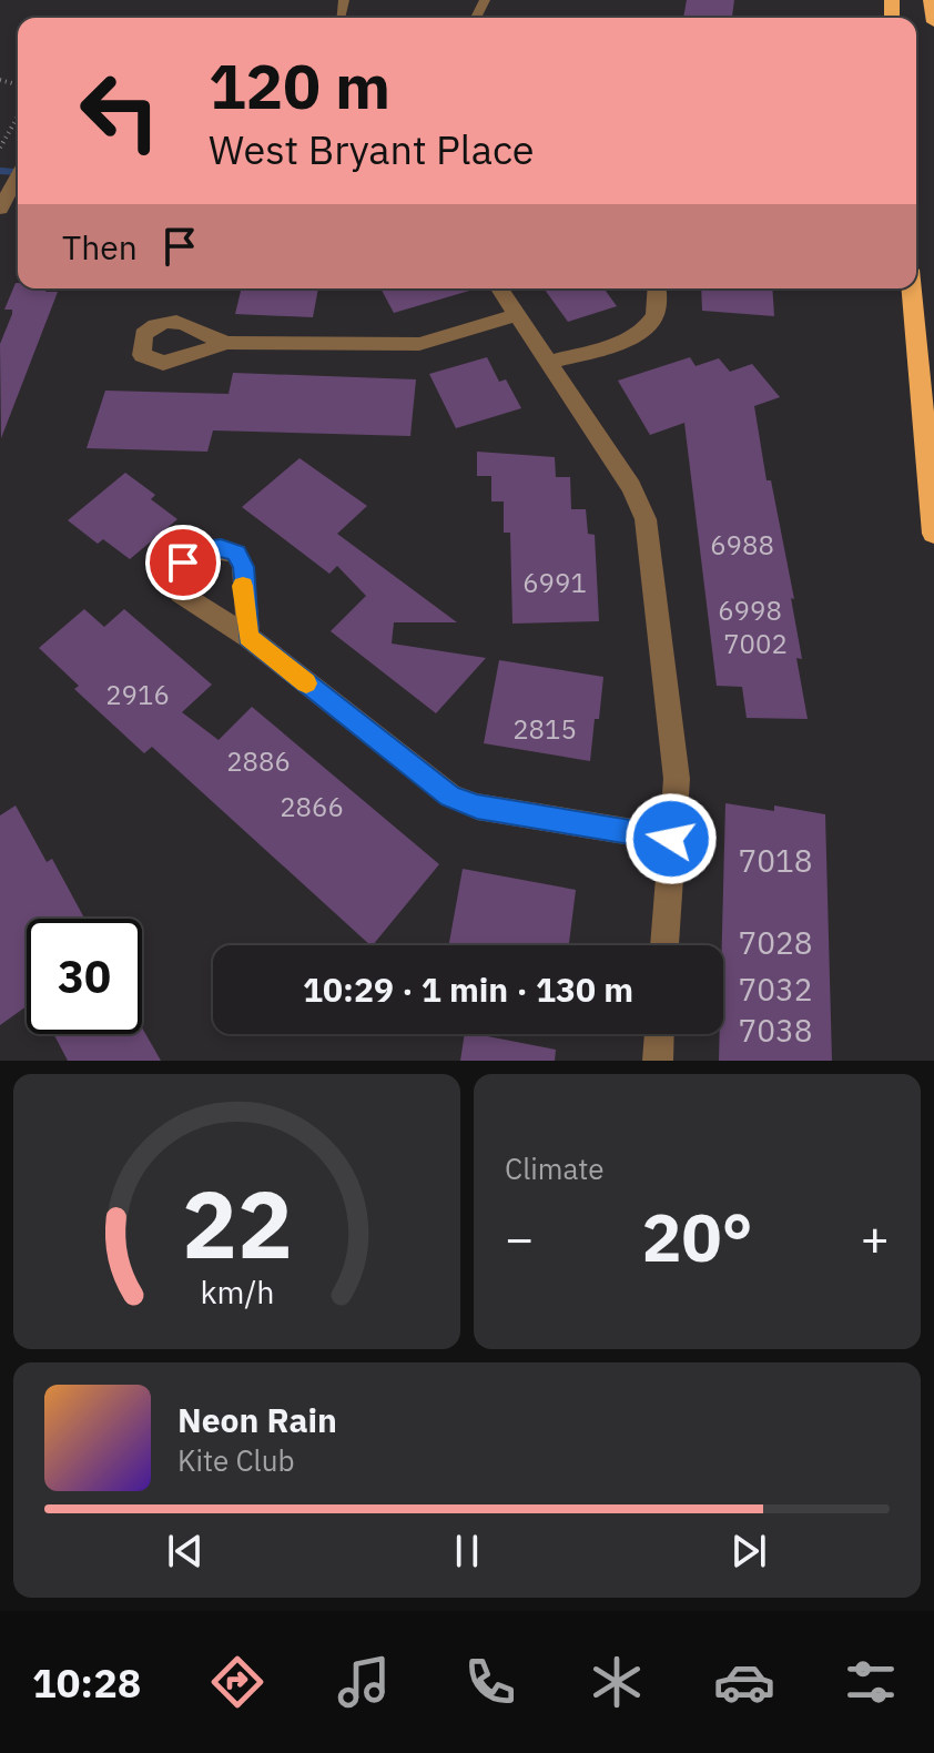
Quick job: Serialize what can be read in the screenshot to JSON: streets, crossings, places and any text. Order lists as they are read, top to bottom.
{
  "house_numbers": [
    "6988",
    "6991",
    "6998",
    "7002",
    "2916",
    "2815",
    "2886",
    "2866",
    "7018",
    "7028",
    "7032",
    "7038"
  ],
  "page": {
    "turn": ["120 m", "West Bryant Place"],
    "then": "Then",
    "limit": "30",
    "trip": "10:29 · 1 min · 130 m",
    "tile": "Climate",
    "heat": ["−", "20°", "+"],
    "song": ["Neon Rain", "Kite Club"],
    "tabs": "10:28",
    "gauge": ["22", "km/h"]
  }
}
